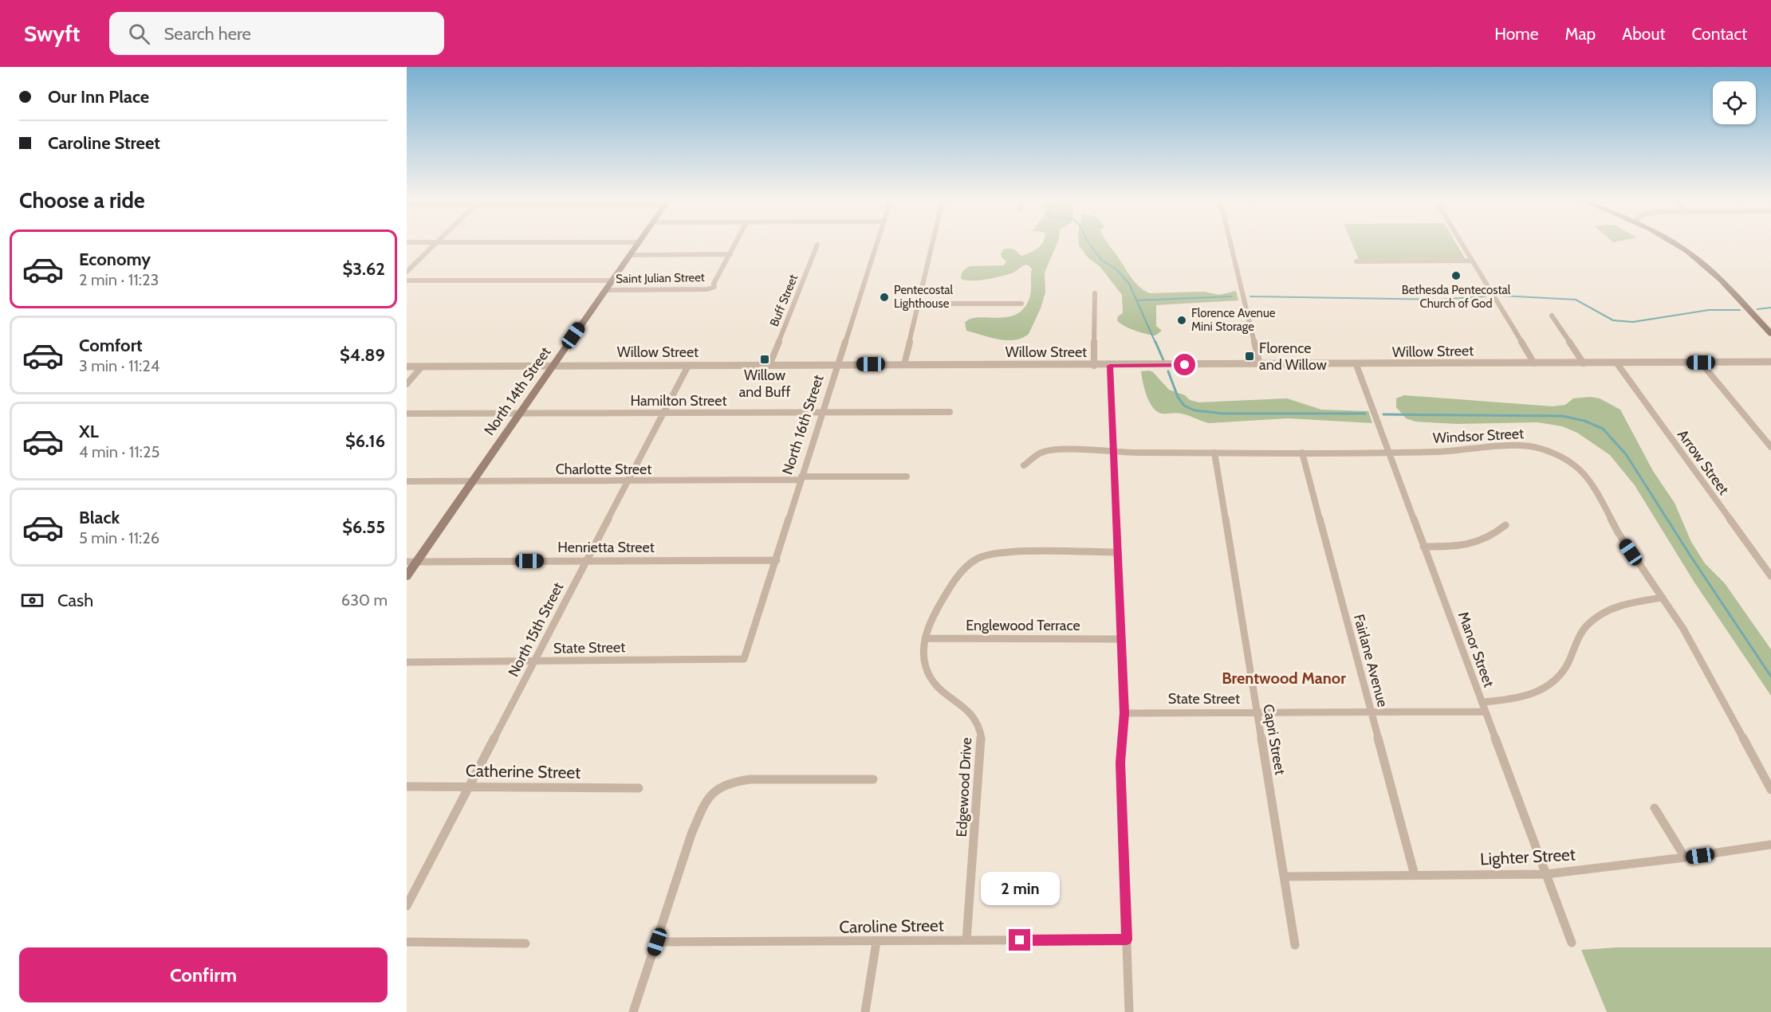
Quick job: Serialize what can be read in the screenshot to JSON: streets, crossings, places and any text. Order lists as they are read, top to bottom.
{
  "streets": {
    "main road": ["North 14th Street"],
    "street": [
      "Saint Julian Street",
      "Buff Street",
      "Willow Street",
      "Hamilton Street",
      "North 16th Street",
      "Windsor Street",
      "Arrow Street",
      "Charlotte Street",
      "Henrietta Street",
      "Englewood Terrace",
      "North 15th Street",
      "State Street",
      "Manor Street",
      "Fairlane Avenue",
      "Capri Street",
      "Catherine Street",
      "Edgewood Drive",
      "Lighter Street",
      "Caroline Street"
    ]
  },
  "crossings": [
    ["Saint Julian Street", "North 14th Street"],
    ["Buff Street", "Willow Street"],
    ["Willow Street", "North 14th Street"],
    ["Willow Street", "North 16th Street"],
    ["Willow Street", "Arrow Street"],
    ["Willow Street", "North 15th Street"],
    ["Willow Street", "Manor Street"],
    ["North 14th Street", "Hamilton Street"],
    ["North 14th Street", "Charlotte Street"],
    ["North 14th Street", "Henrietta Street"],
    ["Hamilton Street", "North 16th Street"],
    ["Hamilton Street", "North 15th Street"],
    ["North 16th Street", "Charlotte Street"],
    ["North 16th Street", "Henrietta Street"],
    ["North 16th Street", "State Street"],
    ["Windsor Street", "Manor Street"],
    ["Windsor Street", "Fairlane Avenue"],
    ["Windsor Street", "Capri Street"],
    ["Charlotte Street", "North 15th Street"],
    ["Henrietta Street", "North 15th Street"],
    ["Englewood Terrace", "Edgewood Drive"],
    ["North 15th Street", "State Street"],
    ["North 15th Street", "Catherine Street"],
    ["State Street", "Manor Street"],
    ["State Street", "Fairlane Avenue"],
    ["State Street", "Capri Street"],
    ["Manor Street", "Lighter Street"],
    ["Fairlane Avenue", "Lighter Street"],
    ["Capri Street", "Lighter Street"],
    ["Edgewood Drive", "Caroline Street"]
  ],
  "districts": ["Brentwood Manor"],
  "places": {
    "other": ["Bethesda Pentecostal Church of God", "Pentecostal Lighthouse", "Florence Avenue Mini Storage"],
    "transit": ["Florence and Willow", "Willow and Buff"]
  },
  "page": {
    "header": "Swyft",
    "search": "Search here",
    "nav": [
      "Home",
      "Map",
      "About",
      "Contact"
    ],
    "banner": ["Our Inn Place", "Caroline Street"],
    "heading": "Choose a ride",
    "list": [
      {
        "name": "Economy",
        "note": "2 min · 11:23",
        "value": "$3.62"
      },
      {
        "name": "Comfort",
        "note": "3 min · 11:24",
        "value": "$4.89"
      },
      {
        "name": "XL",
        "note": "4 min · 11:25",
        "value": "$6.16"
      },
      {
        "name": "Black",
        "note": "5 min · 11:26",
        "value": "$6.55"
      }
    ],
    "pay": ["Cash", "630 m"],
    "bubble": "2 min",
    "buttons": "Confirm"
  }
}
